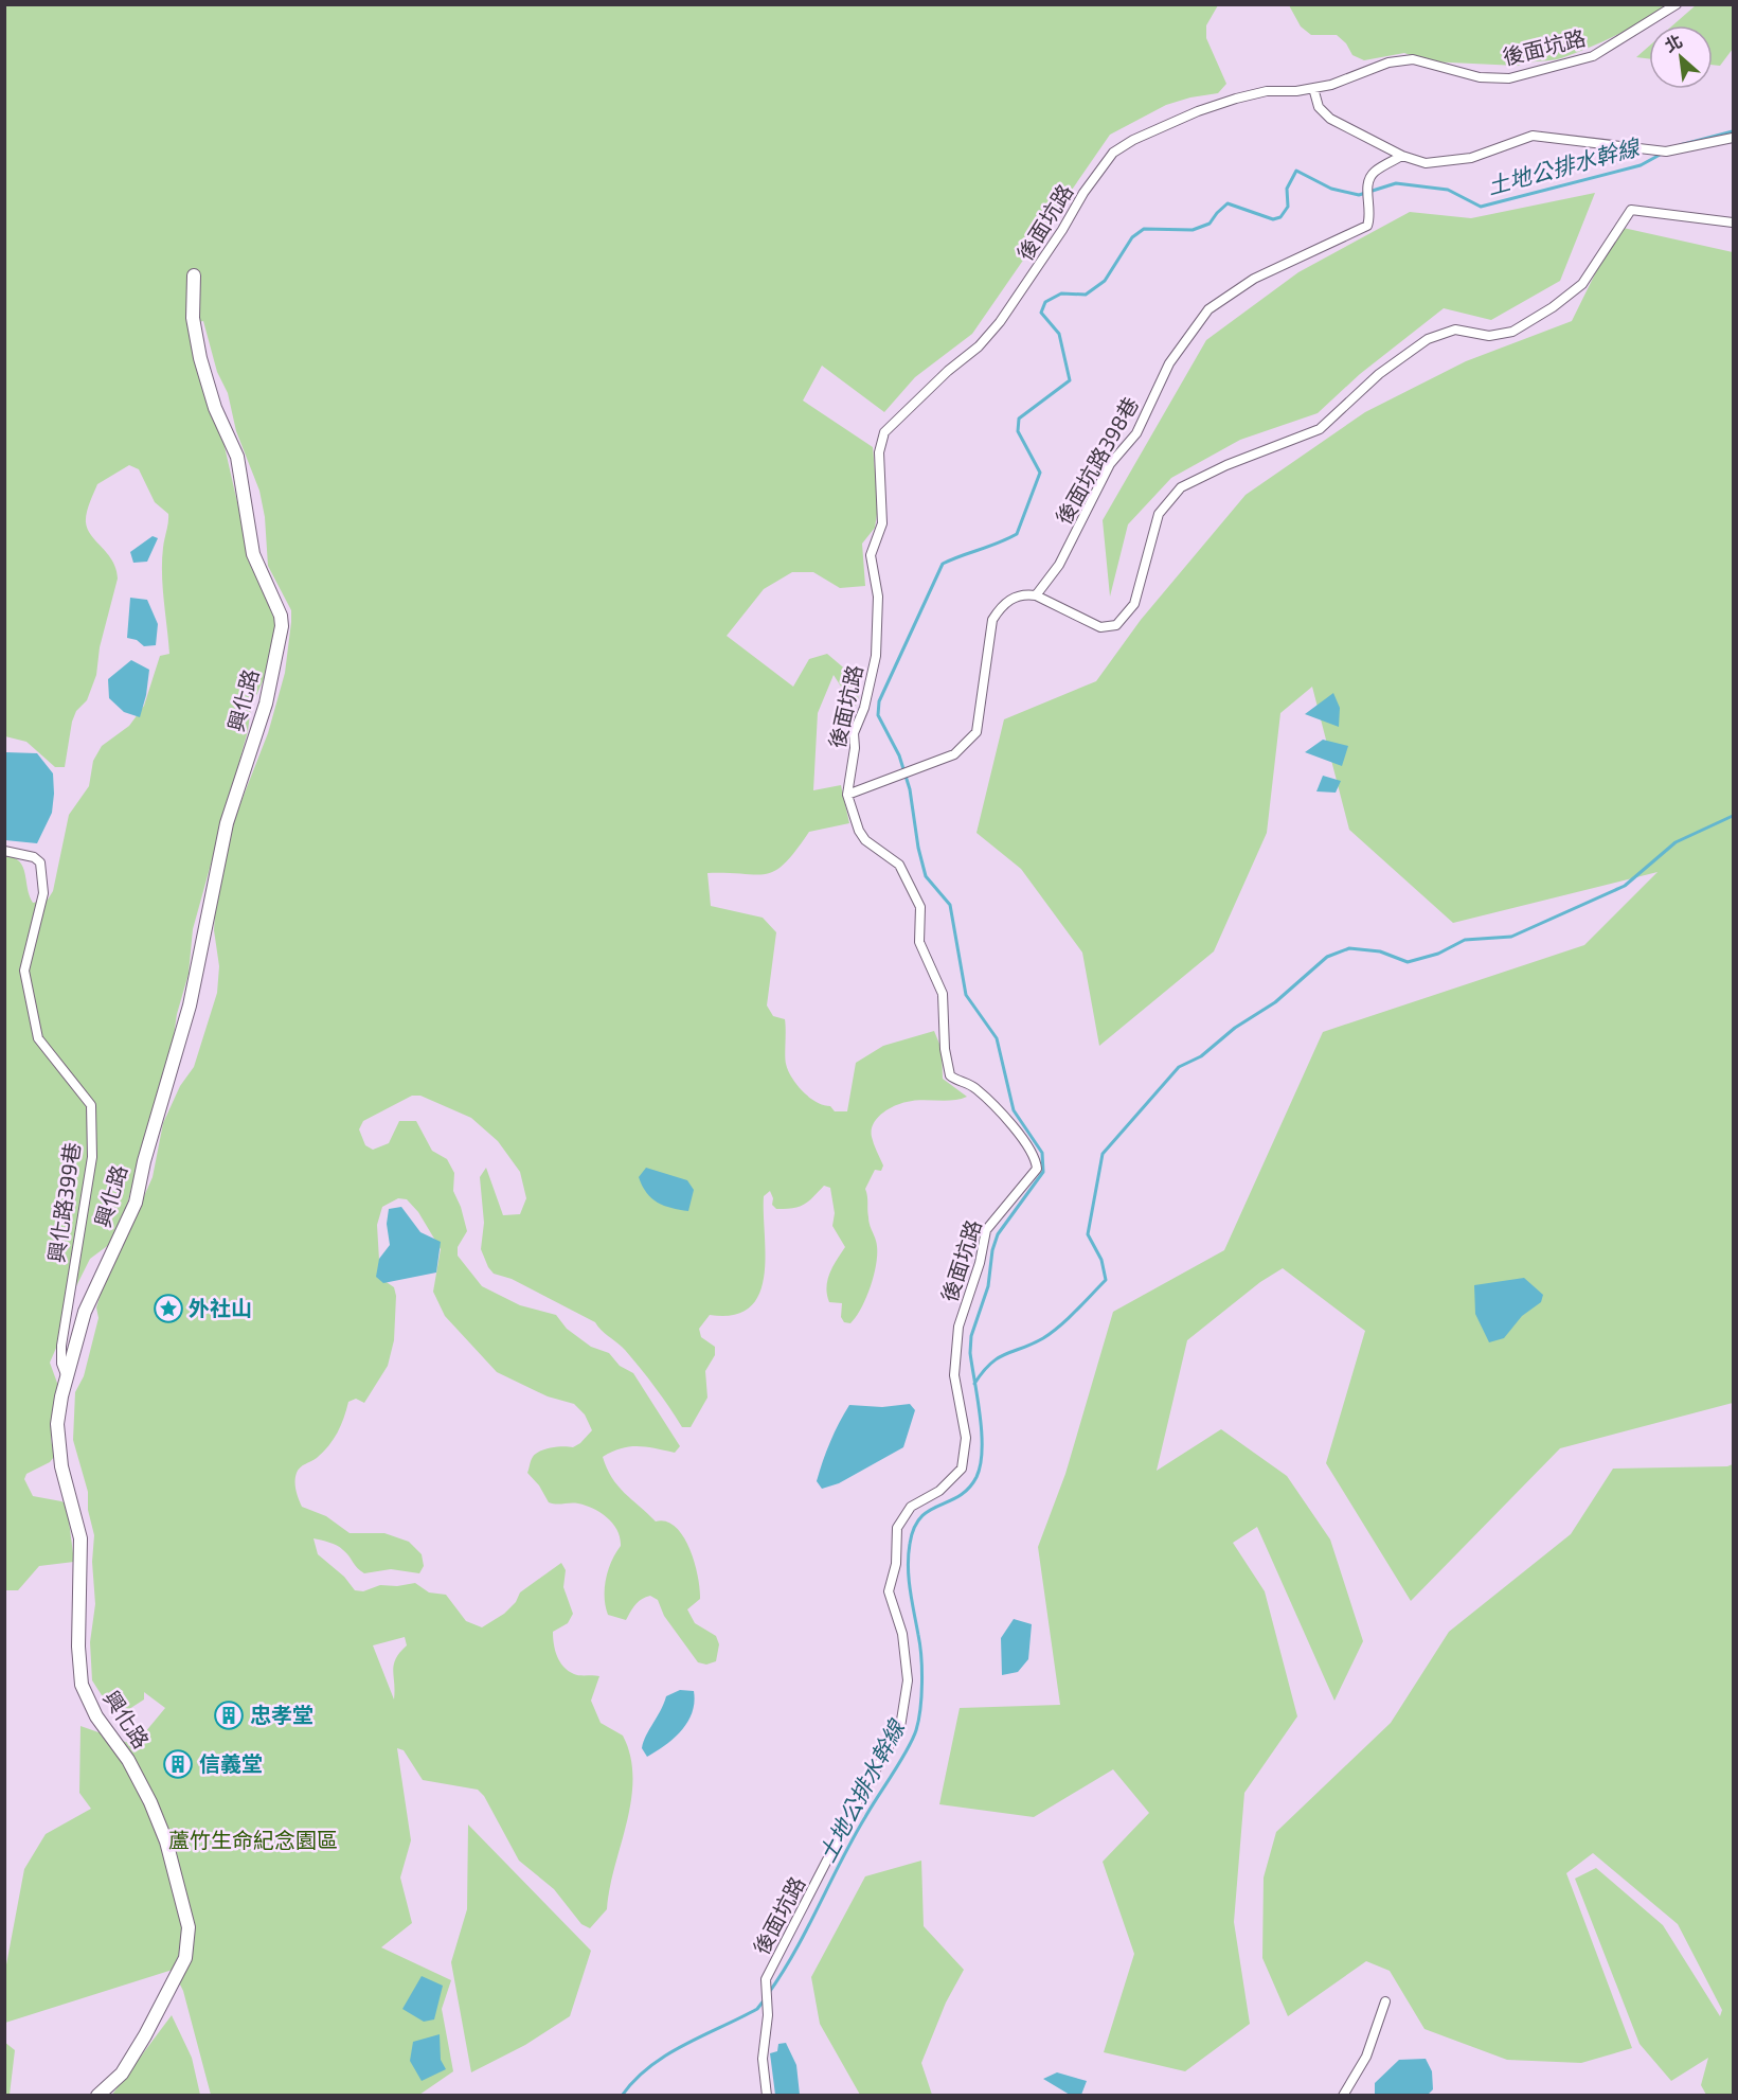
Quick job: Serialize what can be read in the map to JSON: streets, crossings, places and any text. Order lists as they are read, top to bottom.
{
  "streets": {
    "street": [
      "後面坑路",
      "後面坑路398巷",
      "興化路",
      "興化路399巷"
    ]
  },
  "crossings": [
    ["興化路", "興化路399巷"]
  ],
  "water": ["土地公排水幹線"],
  "parks": ["蘆竹生命紀念園區"],
  "places": {
    "place": ["外社山"],
    "building": ["忠孝堂", "信義堂"]
  },
  "north": "top left"
}
